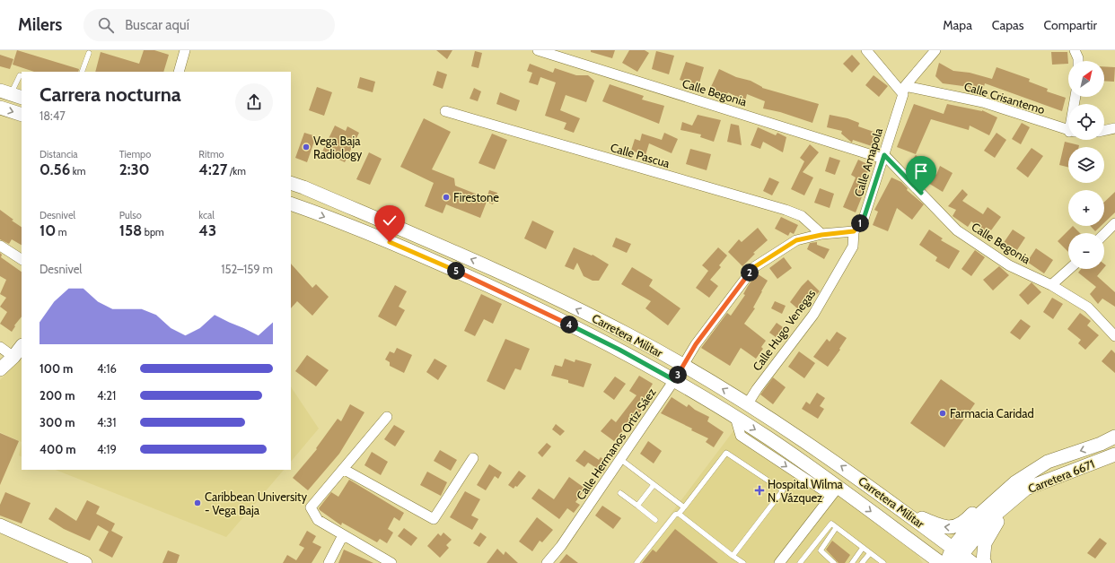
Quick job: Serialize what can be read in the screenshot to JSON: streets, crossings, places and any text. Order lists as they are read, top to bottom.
{
  "streets": {
    "main road": ["Carretera Militar", "Carretera 6671"],
    "street": [
      "Calle Begonia",
      "Calle Crisantemo",
      "Calle Pascua",
      "Calle Amapola",
      "Calle Hugo Venegas",
      "Calle Hermanos Ortiz Sáez"
    ]
  },
  "crossings": [
    ["Calle Begonia", "Calle Amapola"],
    ["Calle Crisantemo", "Calle Amapola"],
    ["Calle Pascua", "Calle Hermanos Ortiz Sáez"],
    ["Calle Amapola", "Calle Hugo Venegas"],
    ["Calle Amapola", "Calle Hermanos Ortiz Sáez"],
    ["Calle Hugo Venegas", "Carretera Militar"],
    ["Calle Hugo Venegas", "Calle Hermanos Ortiz Sáez"],
    ["Carretera Militar", "Calle Hermanos Ortiz Sáez"],
    ["Carretera Militar", "Carretera 6671"]
  ],
  "places": {
    "other": [
      "Vega Baja Radiology",
      "Firestone",
      "Farmacia Caridad",
      "Caribbean University - Vega Baja"
    ],
    "health": ["Hospital Wilma N. Vázquez"]
  },
  "north": "top right",
  "page": {
    "header": "Milers",
    "search": "Buscar aquí",
    "nav": ["Mapa", "Capas", "Compartir"],
    "map_buttons": ["+", "−"],
    "heading": ["Carrera nocturna", "18:47"],
    "stats": [
      ["Distancia", "0.56 km"],
      ["Tiempo", "2:30"],
      ["Ritmo", "4:27 /km"],
      ["Desnivel", "10 m"],
      ["Pulso", "158 bpm"],
      ["kcal", "43"]
    ],
    "pins": [
      "1",
      "5",
      "2",
      "4",
      "3"
    ],
    "chart": ["Desnivel", "152–159 m"],
    "list": [
      {
        "name": "100 m",
        "note": "4:16"
      },
      {
        "name": "200 m",
        "note": "4:21"
      },
      {
        "name": "300 m",
        "note": "4:31"
      },
      {
        "name": "400 m",
        "note": "4:19"
      }
    ]
  }
}
